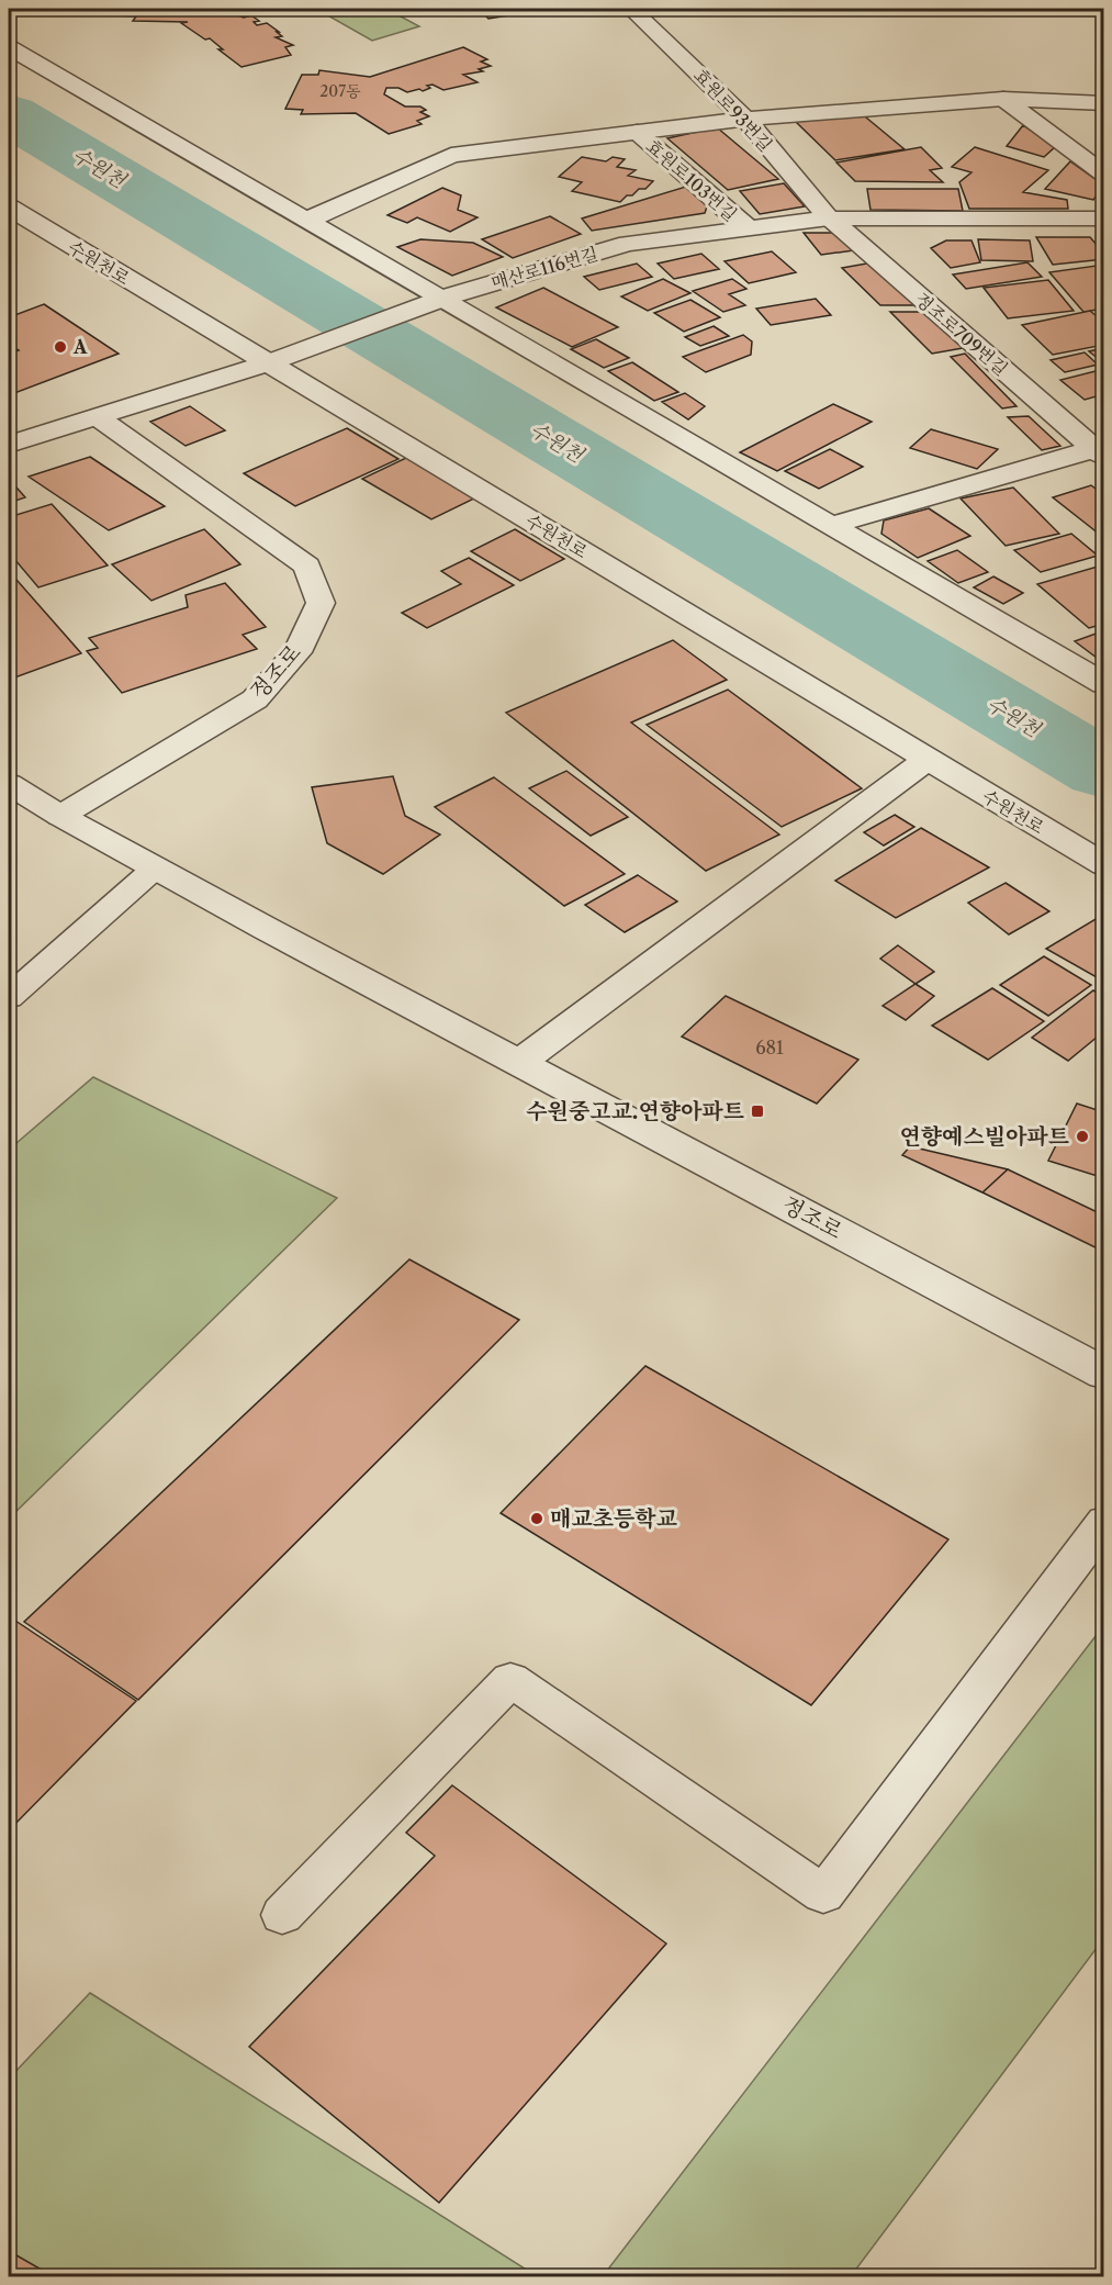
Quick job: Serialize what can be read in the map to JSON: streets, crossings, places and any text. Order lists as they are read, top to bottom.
{
  "streets": {
    "street": [
      "효원로93번길",
      "효원로103번길",
      "수원천로",
      "매산로116번길",
      "정조로709번길",
      "정조로"
    ]
  },
  "crossings": [
    ["효원로93번길", "매산로116번길"],
    ["효원로93번길", "정조로709번길"],
    ["효원로103번길", "매산로116번길"],
    ["수원천로", "매산로116번길"],
    ["매산로116번길", "정조로709번길"],
    ["매산로116번길", "정조로"]
  ],
  "water": ["수원천"],
  "places": {
    "other": ["A", "연향예스빌아파트", "매교초등학교"],
    "transit": ["수원중고교.연향아파트"]
  },
  "house_numbers": ["207동", "681"]
}
